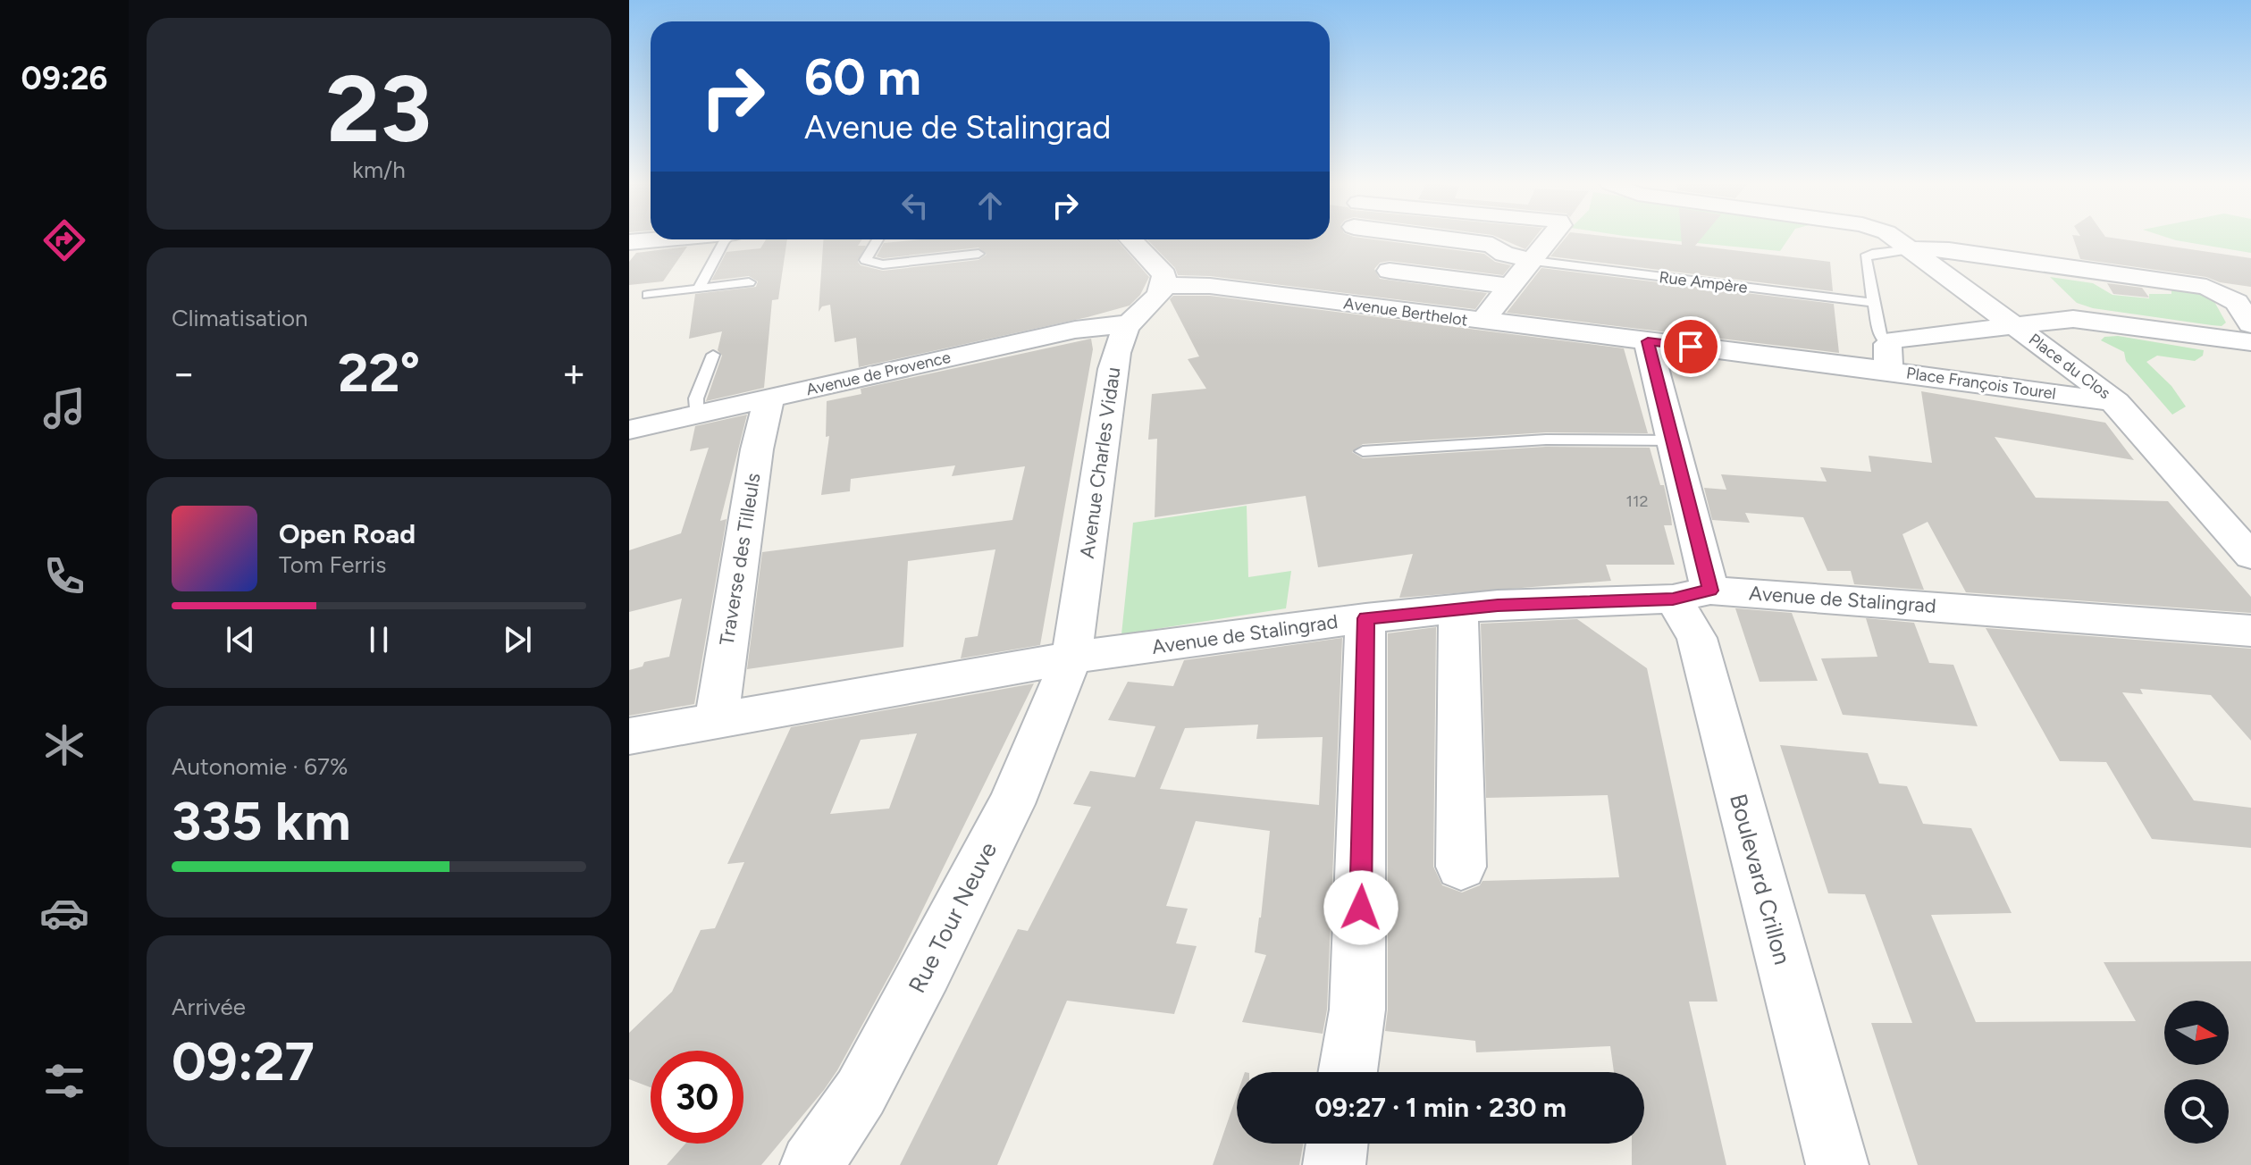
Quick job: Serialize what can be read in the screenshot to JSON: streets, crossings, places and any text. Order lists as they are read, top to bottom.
{
  "streets": {
    "street": [
      "Avenue Berthelot",
      "Place du Clos",
      "Avenue de Provence",
      "Place François Tourel",
      "Avenue Charles Vidau",
      "Traverse des Tilleuls",
      "Avenue de Stalingrad",
      "Boulevard Crillon",
      "Rue Tour Neuve"
    ],
    "lane": ["Rue Ampère"]
  },
  "crossings": [
    ["Avenue Berthelot", "Place François Tourel"],
    ["Avenue Berthelot", "Avenue Charles Vidau"],
    ["Avenue Berthelot", "Boulevard Crillon"],
    ["Place du Clos", "Place François Tourel"],
    ["Avenue de Provence", "Avenue Charles Vidau"],
    ["Avenue de Provence", "Traverse des Tilleuls"],
    ["Avenue Charles Vidau", "Avenue de Stalingrad"],
    ["Avenue Charles Vidau", "Rue Tour Neuve"],
    ["Traverse des Tilleuls", "Avenue de Stalingrad"],
    ["Avenue de Stalingrad", "Boulevard Crillon"],
    ["Avenue de Stalingrad", "Rue Tour Neuve"]
  ],
  "house_numbers": ["112"],
  "north": "right",
  "page": {
    "tabs": "09:26",
    "tile": [
      ["23", "km/h"],
      "Climatisation",
      ["Autonomie · 67%", "335 km"],
      ["Arrivée", "09:27"]
    ],
    "turn": ["60 m", "Avenue de Stalingrad"],
    "heat": ["−", "22°", "+"],
    "song": ["Open Road", "Tom Ferris"],
    "limit": "30",
    "trip": "09:27 · 1 min · 230 m"
  }
}
